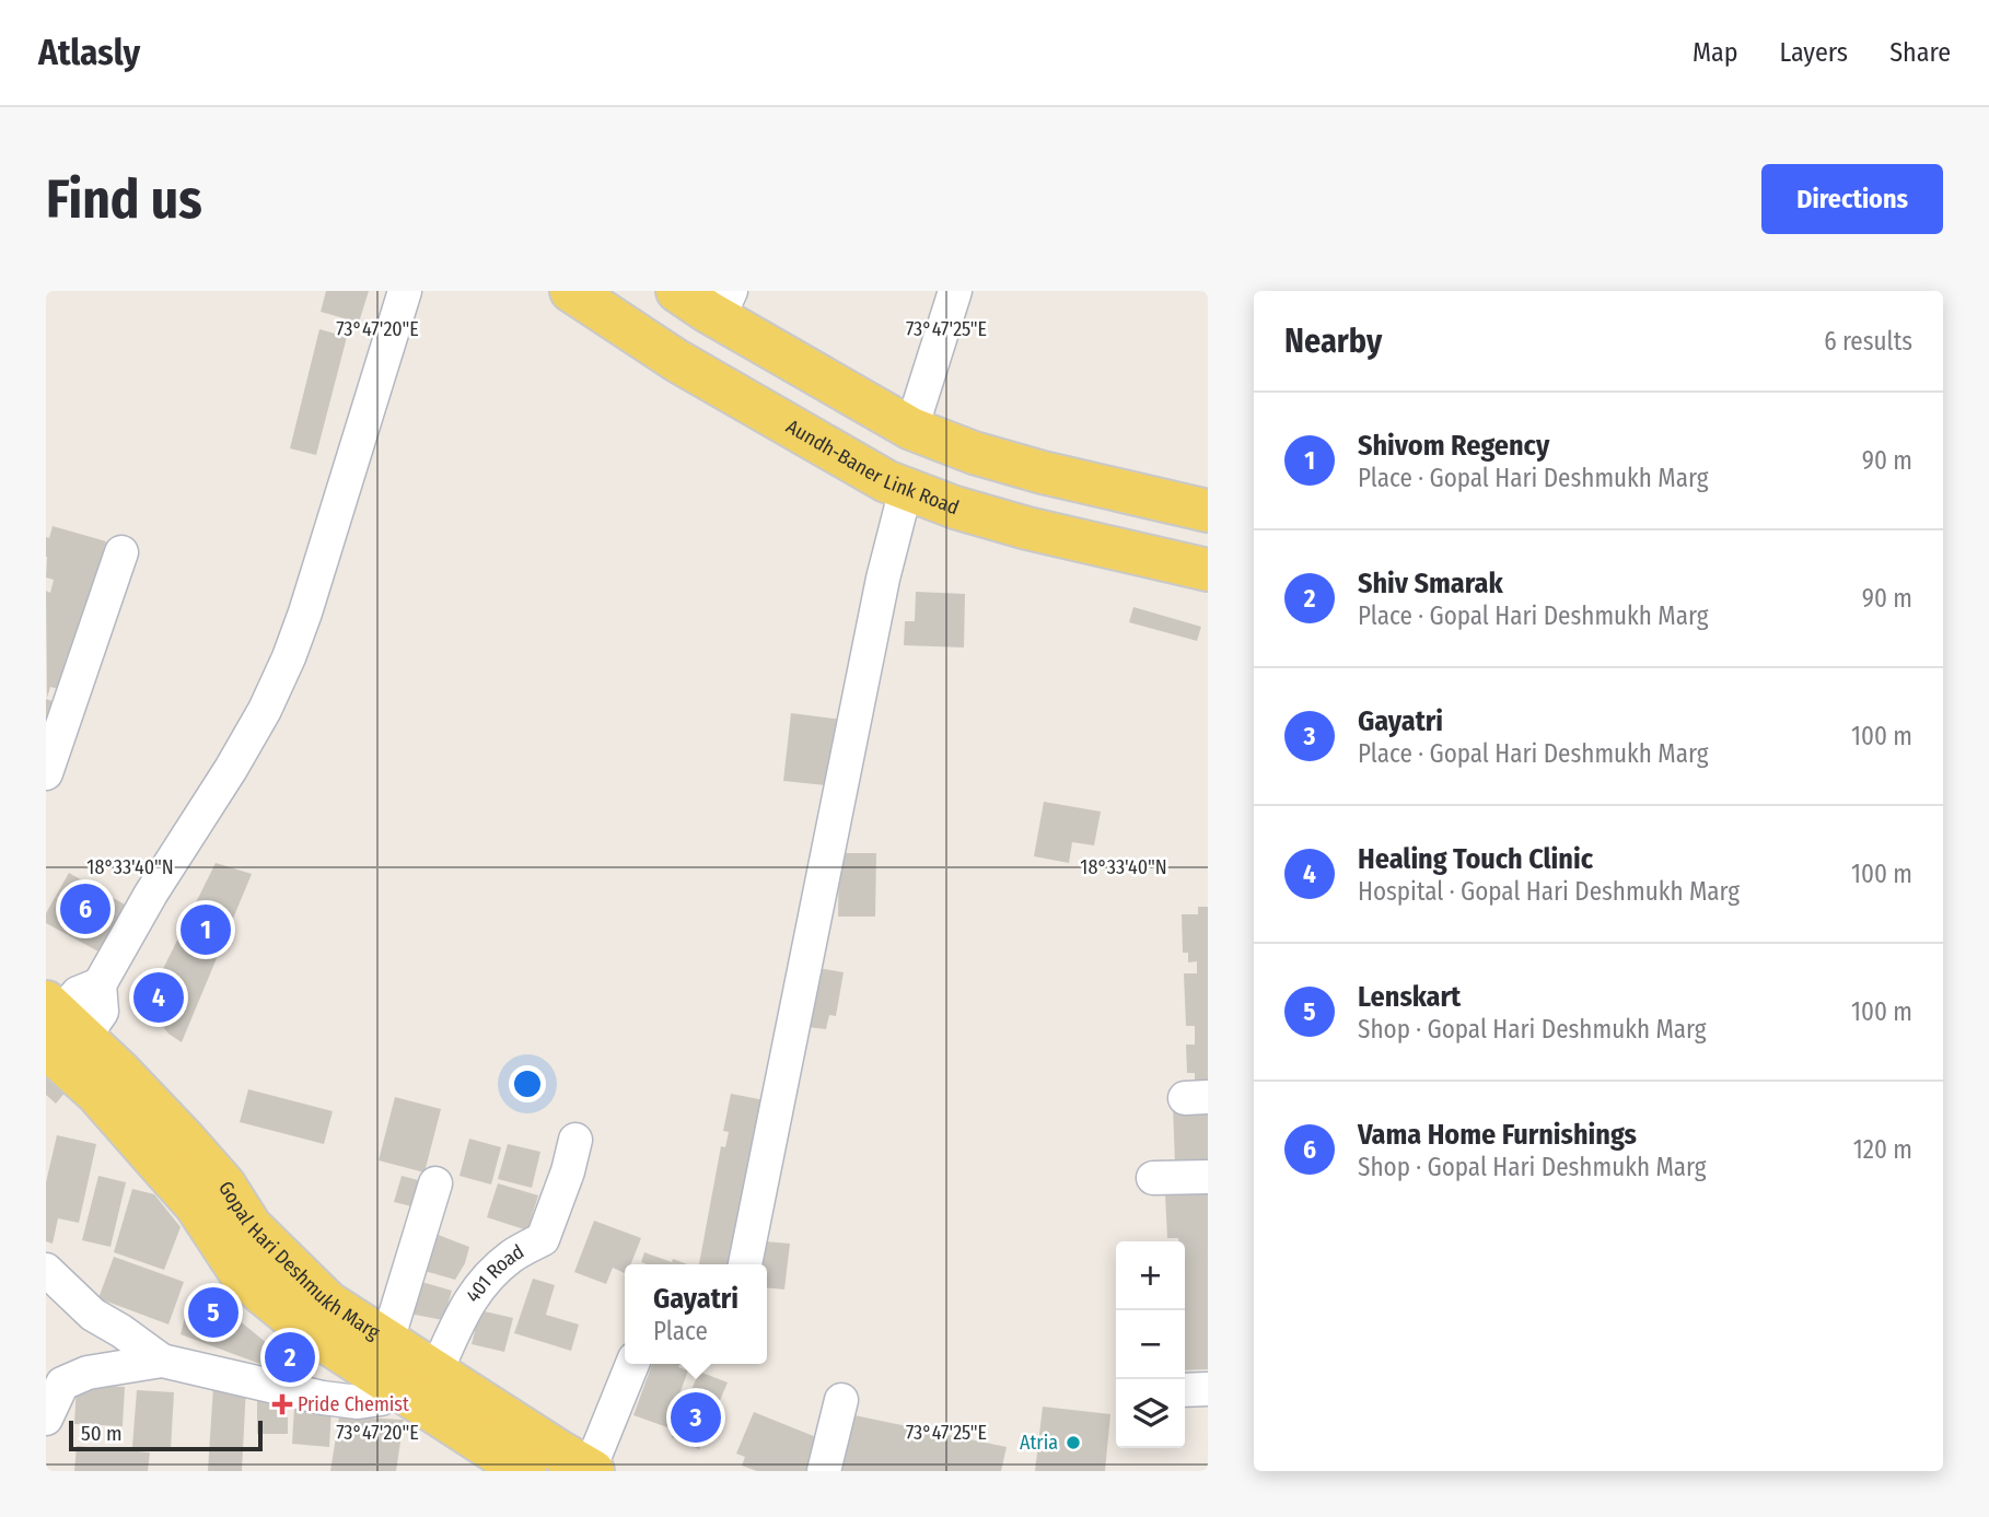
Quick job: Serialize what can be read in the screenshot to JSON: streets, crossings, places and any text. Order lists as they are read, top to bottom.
{
  "streets": {
    "main road": ["Aundh-Baner Link Road", "Gopal Hari Deshmukh Marg"],
    "street": ["401 Road"]
  },
  "crossings": [
    ["Gopal Hari Deshmukh Marg", "401 Road"]
  ],
  "places": {
    "health": ["Pride Chemist"],
    "other": ["Atria"]
  },
  "scale_bar": "50 m",
  "page": {
    "header": "Atlasly",
    "nav": ["Map", "Layers", "Share"],
    "buttons": "Directions",
    "title": "Find us",
    "heading": ["Nearby", "6 results"],
    "list": [
      {
        "mark": "1",
        "name": "Shivom Regency",
        "note": "Place · Gopal Hari Deshmukh Marg",
        "value": "90 m"
      },
      {
        "mark": "2",
        "name": "Shiv Smarak",
        "note": "Place · Gopal Hari Deshmukh Marg",
        "value": "90 m"
      },
      {
        "mark": "3",
        "name": "Gayatri",
        "note": "Place · Gopal Hari Deshmukh Marg",
        "value": "100 m"
      },
      {
        "mark": "4",
        "name": "Healing Touch Clinic",
        "note": "Hospital · Gopal Hari Deshmukh Marg",
        "value": "100 m"
      },
      {
        "mark": "5",
        "name": "Lenskart",
        "note": "Shop · Gopal Hari Deshmukh Marg",
        "value": "100 m"
      },
      {
        "mark": "6",
        "name": "Vama Home Furnishings",
        "note": "Shop · Gopal Hari Deshmukh Marg",
        "value": "120 m"
      }
    ],
    "pins": [
      "6",
      "1",
      "4",
      "5",
      "2",
      "3"
    ],
    "map_buttons": ["+", "−"],
    "popup": ["Gayatri", "Place"],
    "scale": "50 m"
  },
  "coordinates": ["73°47'20\"E", "73°47'25\"E", "18°33'40\"N"]
}
